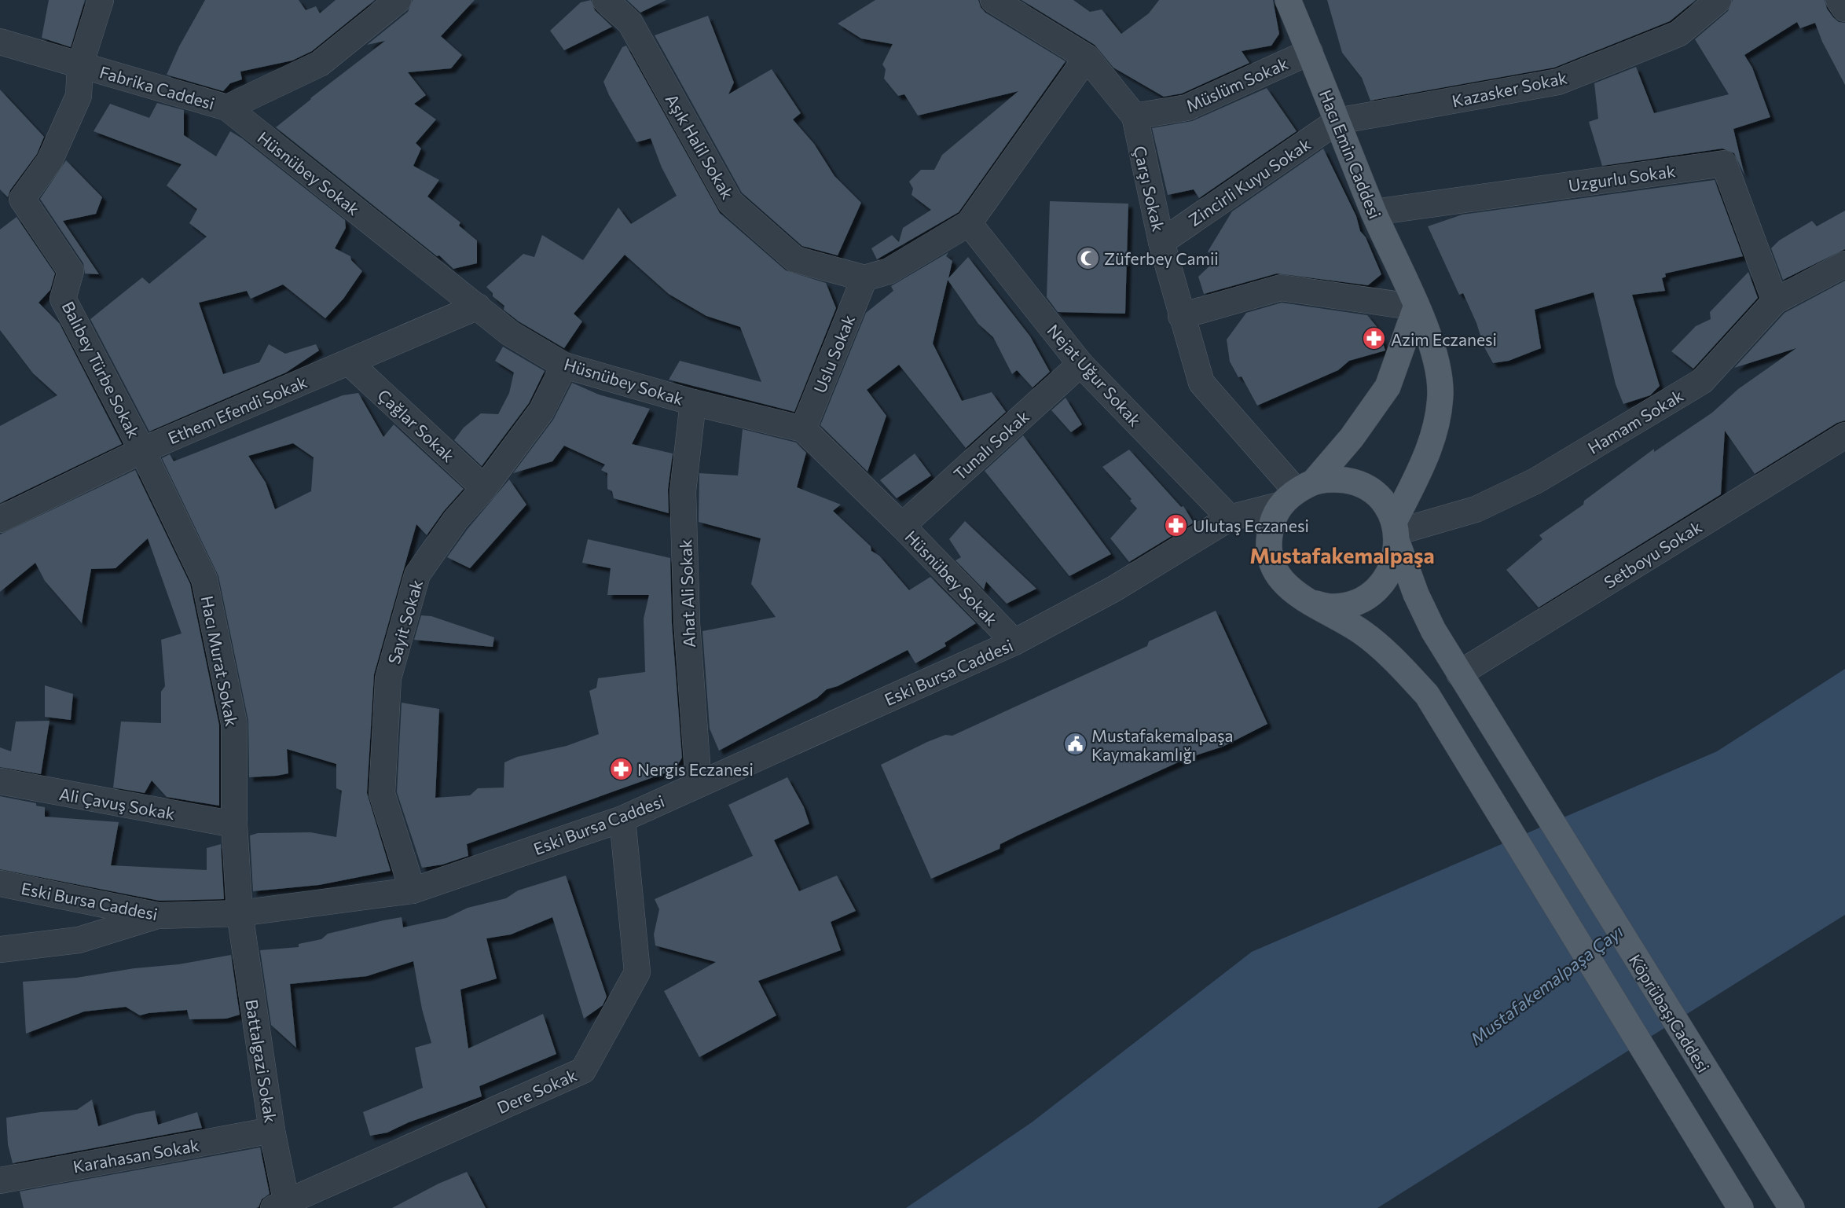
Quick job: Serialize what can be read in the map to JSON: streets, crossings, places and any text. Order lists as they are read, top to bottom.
{
  "streets": {
    "main road": ["Hacı Emin Caddesi", "KöprübaşıCaddesi"],
    "street": [
      "Müslüm Sokak",
      "Fabrika Caddesi",
      "Kazasker Sokak",
      "Aşık Halil Sokak",
      "Hüsnübey Sokak",
      "Uzgurlu Sokak",
      "Zincirli Kuyu Sokak",
      "Çarşı Sokak",
      "Uslu Sokak",
      "Balıbey Türbe Sokak",
      "Nejat Uğur Sokak",
      "Ethem Efendi Sokak",
      "Hamam Sokak",
      "Çağlar Sokak",
      "Tunalı Sokak",
      "Setboyu Sokak",
      "Ahat Ali Sokak",
      "Sayit Sokak",
      "Hacı Murat Sokak",
      "Eski Bursa Caddesi",
      "Ali Çavuş Sokak",
      "Battalgazi Sokak",
      "Dere Sokak",
      "Karahasan Sokak"
    ]
  },
  "crossings": [
    ["Müslüm Sokak", "Hacı Emin Caddesi"],
    ["Müslüm Sokak", "Çarşı Sokak"],
    ["Fabrika Caddesi", "Hüsnübey Sokak"],
    ["Fabrika Caddesi", "Balıbey Türbe Sokak"],
    ["Kazasker Sokak", "Hacı Emin Caddesi"],
    ["Kazasker Sokak", "Zincirli Kuyu Sokak"],
    ["Aşık Halil Sokak", "Uslu Sokak"],
    ["Hacı Emin Caddesi", "Uzgurlu Sokak"],
    ["Hacı Emin Caddesi", "Zincirli Kuyu Sokak"],
    ["Hacı Emin Caddesi", "Çarşı Sokak"],
    ["Hacı Emin Caddesi", "Hamam Sokak"],
    ["Hacı Emin Caddesi", "Eski Bursa Caddesi"],
    ["Hacı Emin Caddesi", "KöprübaşıCaddesi"],
    ["Hüsnübey Sokak", "Uslu Sokak"],
    ["Hüsnübey Sokak", "Ethem Efendi Sokak"],
    ["Hüsnübey Sokak", "Tunalı Sokak"],
    ["Hüsnübey Sokak", "Ahat Ali Sokak"],
    ["Hüsnübey Sokak", "Sayit Sokak"],
    ["Hüsnübey Sokak", "Eski Bursa Caddesi"],
    ["Uzgurlu Sokak", "Hamam Sokak"],
    ["Zincirli Kuyu Sokak", "Çarşı Sokak"],
    ["Çarşı Sokak", "Hamam Sokak"],
    ["Çarşı Sokak", "Eski Bursa Caddesi"],
    ["Çarşı Sokak", "KöprübaşıCaddesi"],
    ["Balıbey Türbe Sokak", "Ethem Efendi Sokak"],
    ["Balıbey Türbe Sokak", "Hacı Murat Sokak"],
    ["Nejat Uğur Sokak", "Tunalı Sokak"],
    ["Nejat Uğur Sokak", "Eski Bursa Caddesi"],
    ["Ethem Efendi Sokak", "Çağlar Sokak"],
    ["Ethem Efendi Sokak", "Hacı Murat Sokak"],
    ["Hamam Sokak", "Eski Bursa Caddesi"],
    ["Hamam Sokak", "KöprübaşıCaddesi"],
    ["Çağlar Sokak", "Sayit Sokak"],
    ["Setboyu Sokak", "KöprübaşıCaddesi"],
    ["Ahat Ali Sokak", "Eski Bursa Caddesi"],
    ["Sayit Sokak", "Eski Bursa Caddesi"],
    ["Hacı Murat Sokak", "Eski Bursa Caddesi"],
    ["Hacı Murat Sokak", "Ali Çavuş Sokak"],
    ["Hacı Murat Sokak", "Battalgazi Sokak"],
    ["Eski Bursa Caddesi", "KöprübaşıCaddesi"],
    ["Eski Bursa Caddesi", "Battalgazi Sokak"],
    ["Eski Bursa Caddesi", "Dere Sokak"],
    ["Battalgazi Sokak", "Dere Sokak"],
    ["Battalgazi Sokak", "Karahasan Sokak"]
  ],
  "districts": ["Mustafakemalpaşa"],
  "water": ["Mustafakemalpaşa Çayı"],
  "places": {
    "mosque": ["Züferbey Camii"],
    "pharmacy": ["Azim Eczanesi", "Ulutaş Eczanesi", "Nergis Eczanesi"],
    "public building": ["Mustafakemalpaşa Kaymakamlığı"]
  }
}
